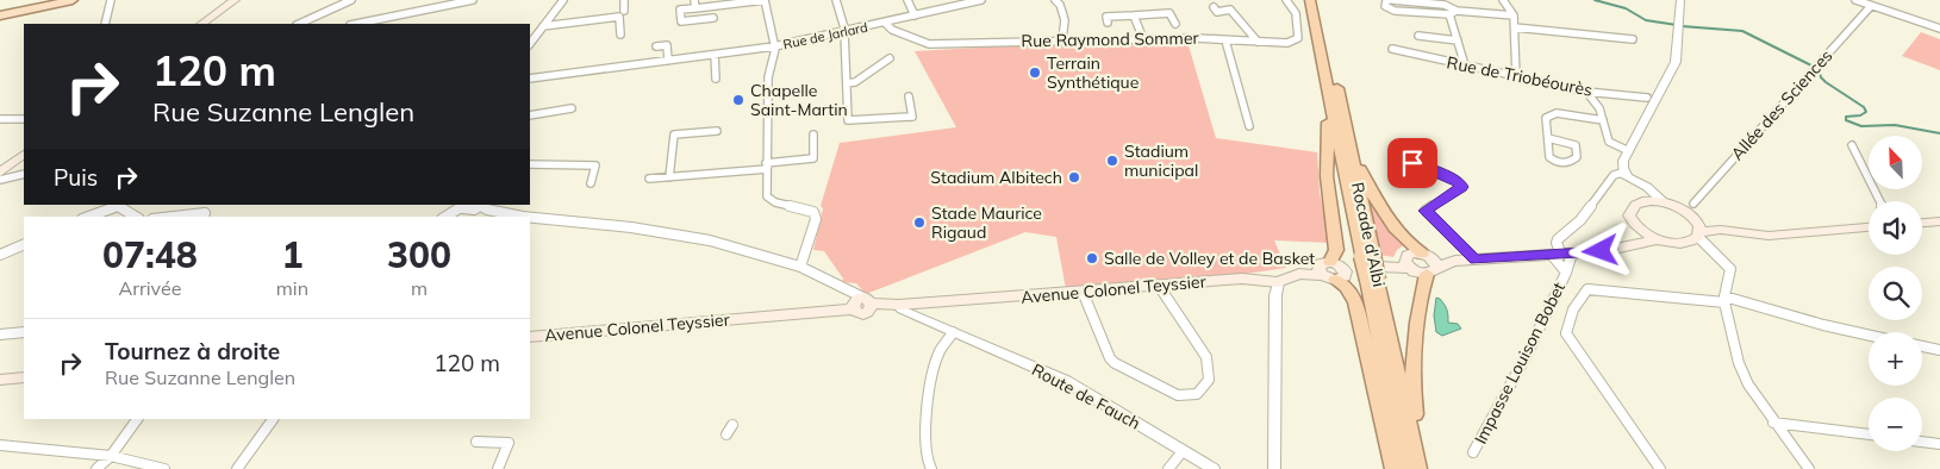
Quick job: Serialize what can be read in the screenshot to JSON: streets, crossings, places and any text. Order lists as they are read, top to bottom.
{
  "streets": {
    "highway": ["Rocade d'Albi"],
    "main road": ["Avenue Colonel Teyssier"],
    "street": [
      "Rue de Jarlard",
      "Rue Raymond Sommer",
      "Rue de Triobéourès",
      "Allée des Sciences",
      "Impasse Louison Bobet",
      "Route de Fauch"
    ]
  },
  "crossings": [
    ["Rue de Jarlard", "Rue Raymond Sommer"],
    ["Avenue Colonel Teyssier", "Route de Fauch"]
  ],
  "places": [
    "Terrain Synthétique",
    "Chapelle Saint-Martin",
    "Stadium municipal",
    "Stadium Albitech",
    "Stade Maurice Rigaud",
    "Salle de Volley et de Basket"
  ],
  "north": "top left",
  "page": {
    "turn": ["120 m", "Rue Suzanne Lenglen"],
    "map_buttons": ["+", "−"],
    "then": "Puis",
    "eta": [
      "07:48",
      "Arrivée",
      "1",
      "min",
      "300",
      "m"
    ],
    "list": [
      {
        "name": "Tournez à droite",
        "note": "Rue Suzanne Lenglen",
        "value": "120 m"
      }
    ]
  }
}
